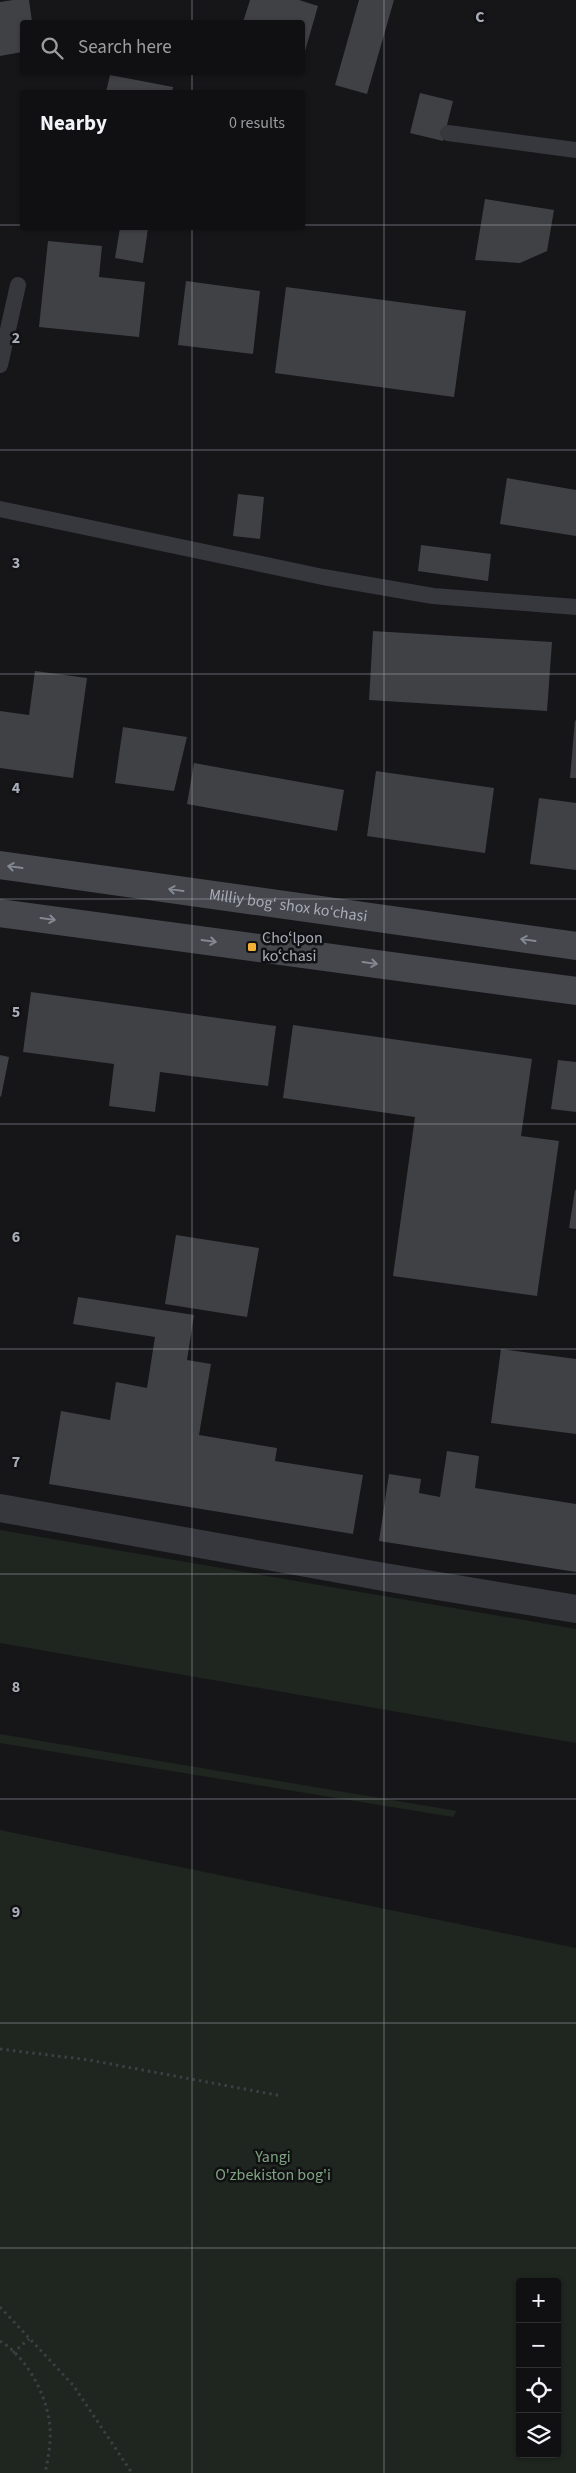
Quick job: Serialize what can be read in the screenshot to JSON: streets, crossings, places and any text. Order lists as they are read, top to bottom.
{
  "streets": {
    "main road": ["Milliy bog‘ shox ko‘chasi"]
  },
  "parks": ["Yangi O'zbekiston bog'i"],
  "places": {
    "transit": ["Choʻlpon koʻchasi"]
  },
  "page": {
    "search": "Search here",
    "heading": ["Nearby", "0 results"],
    "map_buttons": ["+", "−"]
  },
  "grid": {
    "columns": ["C"],
    "rows": [
      "2",
      "3",
      "4",
      "5",
      "6",
      "7",
      "8",
      "9"
    ]
  }
}
